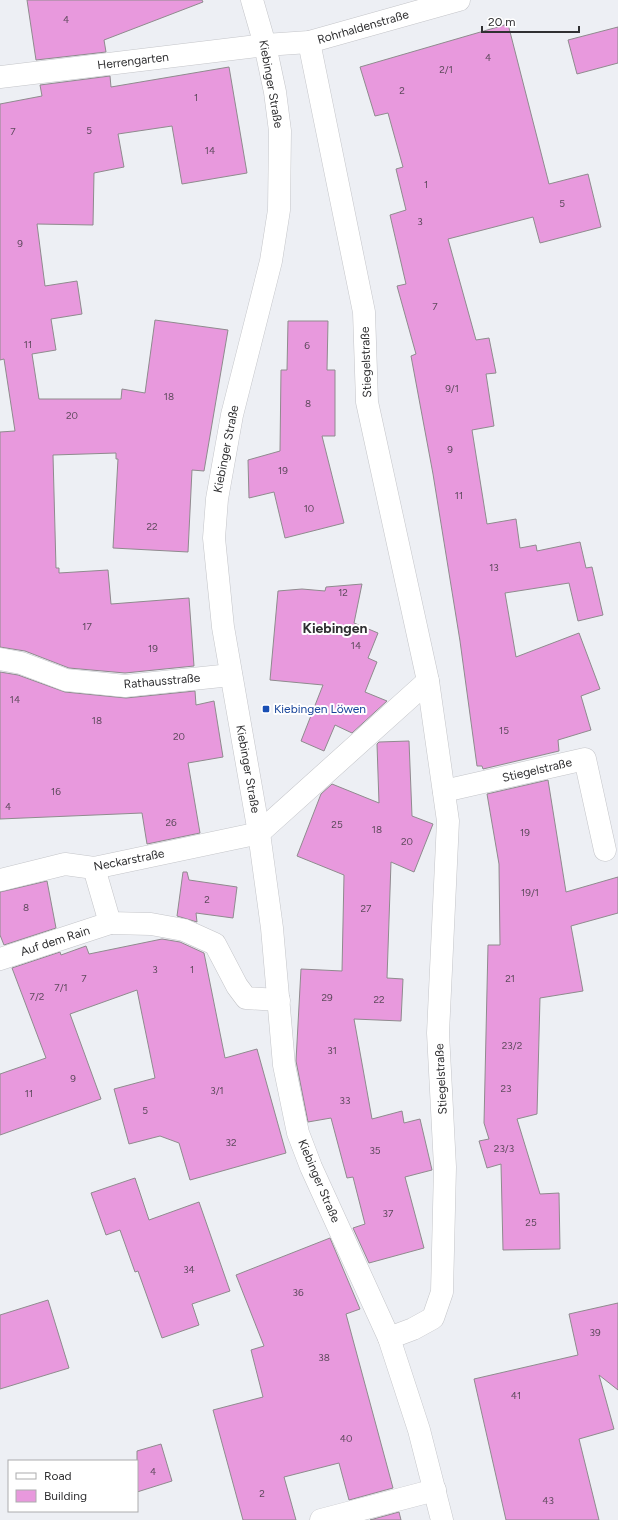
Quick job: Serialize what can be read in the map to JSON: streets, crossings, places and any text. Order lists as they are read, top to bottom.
{
  "streets": {
    "street": [
      "Rohrhaldenstraße",
      "Herrengarten",
      "Kiebinger Straße",
      "Stiegelstraße",
      "Rathausstraße",
      "Neckarstraße",
      "Auf dem Rain"
    ]
  },
  "crossings": [
    ["Rohrhaldenstraße", "Herrengarten"],
    ["Rohrhaldenstraße", "Kiebinger Straße"],
    ["Rohrhaldenstraße", "Stiegelstraße"],
    ["Herrengarten", "Kiebinger Straße"],
    ["Kiebinger Straße", "Stiegelstraße"],
    ["Kiebinger Straße", "Rathausstraße"],
    ["Kiebinger Straße", "Neckarstraße"],
    ["Kiebinger Straße", "Auf dem Rain"]
  ],
  "districts": ["Kiebingen"],
  "places": {
    "transit": ["Kiebingen Löwen"]
  },
  "house_numbers": [
    "4",
    "4",
    "2/1",
    "2",
    "1",
    "5",
    "7",
    "14",
    "1",
    "5",
    "3",
    "9",
    "7",
    "11",
    "6",
    "9/1",
    "18",
    "8",
    "20",
    "9",
    "19",
    "11",
    "10",
    "22",
    "13",
    "12",
    "17",
    "14",
    "19",
    "14",
    "18",
    "15",
    "20",
    "16",
    "4",
    "26",
    "25",
    "18",
    "19",
    "20",
    "19/1",
    "2",
    "8",
    "27",
    "3",
    "1",
    "7",
    "21",
    "7/1",
    "7/2",
    "29",
    "22",
    "23/2",
    "31",
    "9",
    "23",
    "3/1",
    "11",
    "33",
    "5",
    "32",
    "23/3",
    "35",
    "37",
    "25",
    "34",
    "36",
    "39",
    "38",
    "41",
    "40",
    "4",
    "2",
    "43"
  ],
  "legend": ["Road", "Building"],
  "scale_bar": "20 m"
}
